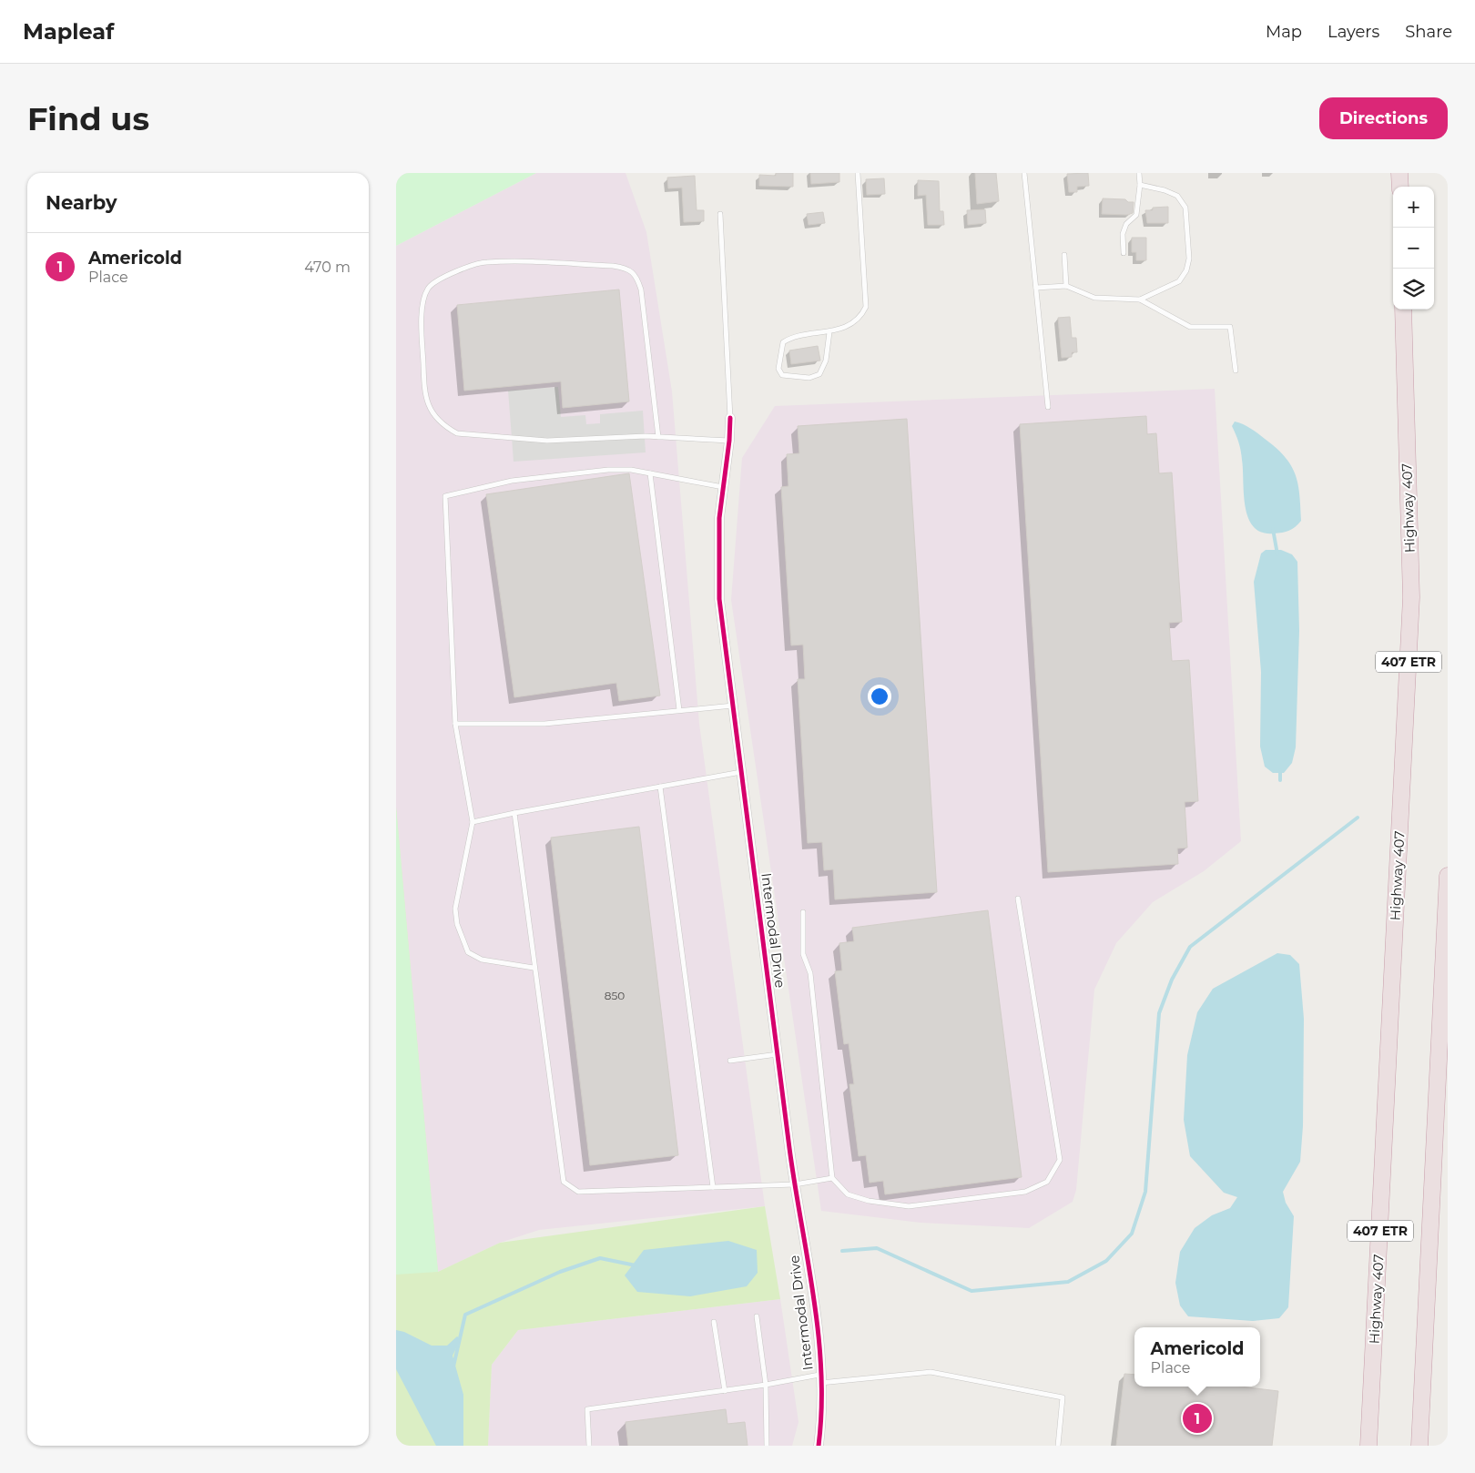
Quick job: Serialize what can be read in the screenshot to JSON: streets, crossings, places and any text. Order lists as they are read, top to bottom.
{
  "streets": {
    "highway": ["Highway 407", "407 ETR"],
    "street": ["Intermodal Drive"]
  },
  "house_numbers": ["850"],
  "page": {
    "header": "Mapleaf",
    "nav": ["Map", "Layers", "Share"],
    "buttons": "Directions",
    "title": "Find us",
    "heading": "Nearby",
    "map_buttons": ["+", "−"],
    "list": [
      {
        "mark": "1",
        "name": "Americold",
        "note": "Place",
        "value": "470 m"
      }
    ],
    "popup": ["Americold", "Place"],
    "pins": "1"
  }
}
